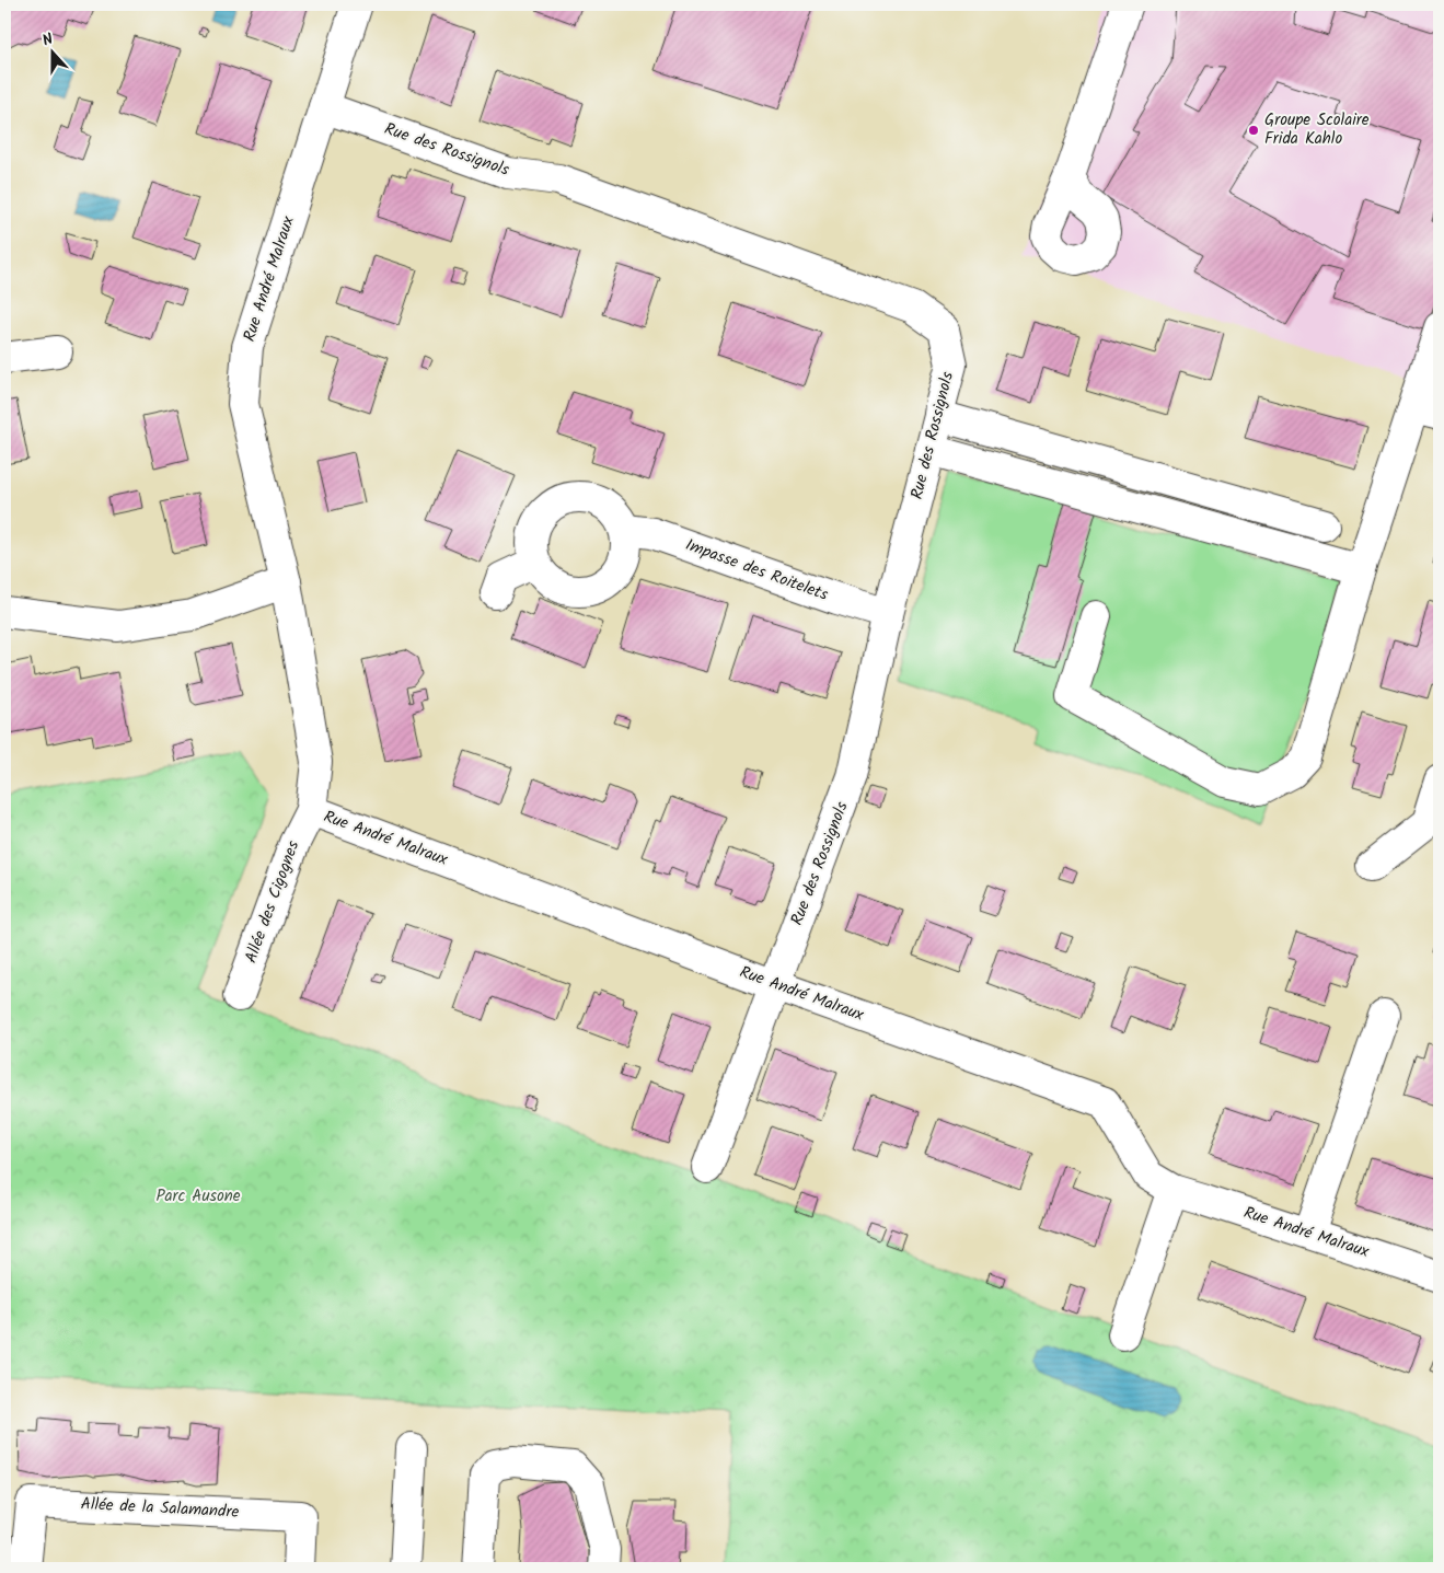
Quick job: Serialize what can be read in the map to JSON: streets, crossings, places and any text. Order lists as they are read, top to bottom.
{
  "streets": {
    "street": [
      "Rue des Rossignols",
      "Rue André Malraux",
      "Impasse des Roitelets",
      "Allée des Cigognes",
      "Allée de la Salamandre"
    ]
  },
  "crossings": [
    ["Rue des Rossignols", "Rue André Malraux"],
    ["Rue des Rossignols", "Impasse des Roitelets"],
    ["Rue André Malraux", "Allée des Cigognes"]
  ],
  "parks": ["Parc Ausone"],
  "places": ["Groupe Scolaire Frida Kahlo"],
  "north": "top"
}
